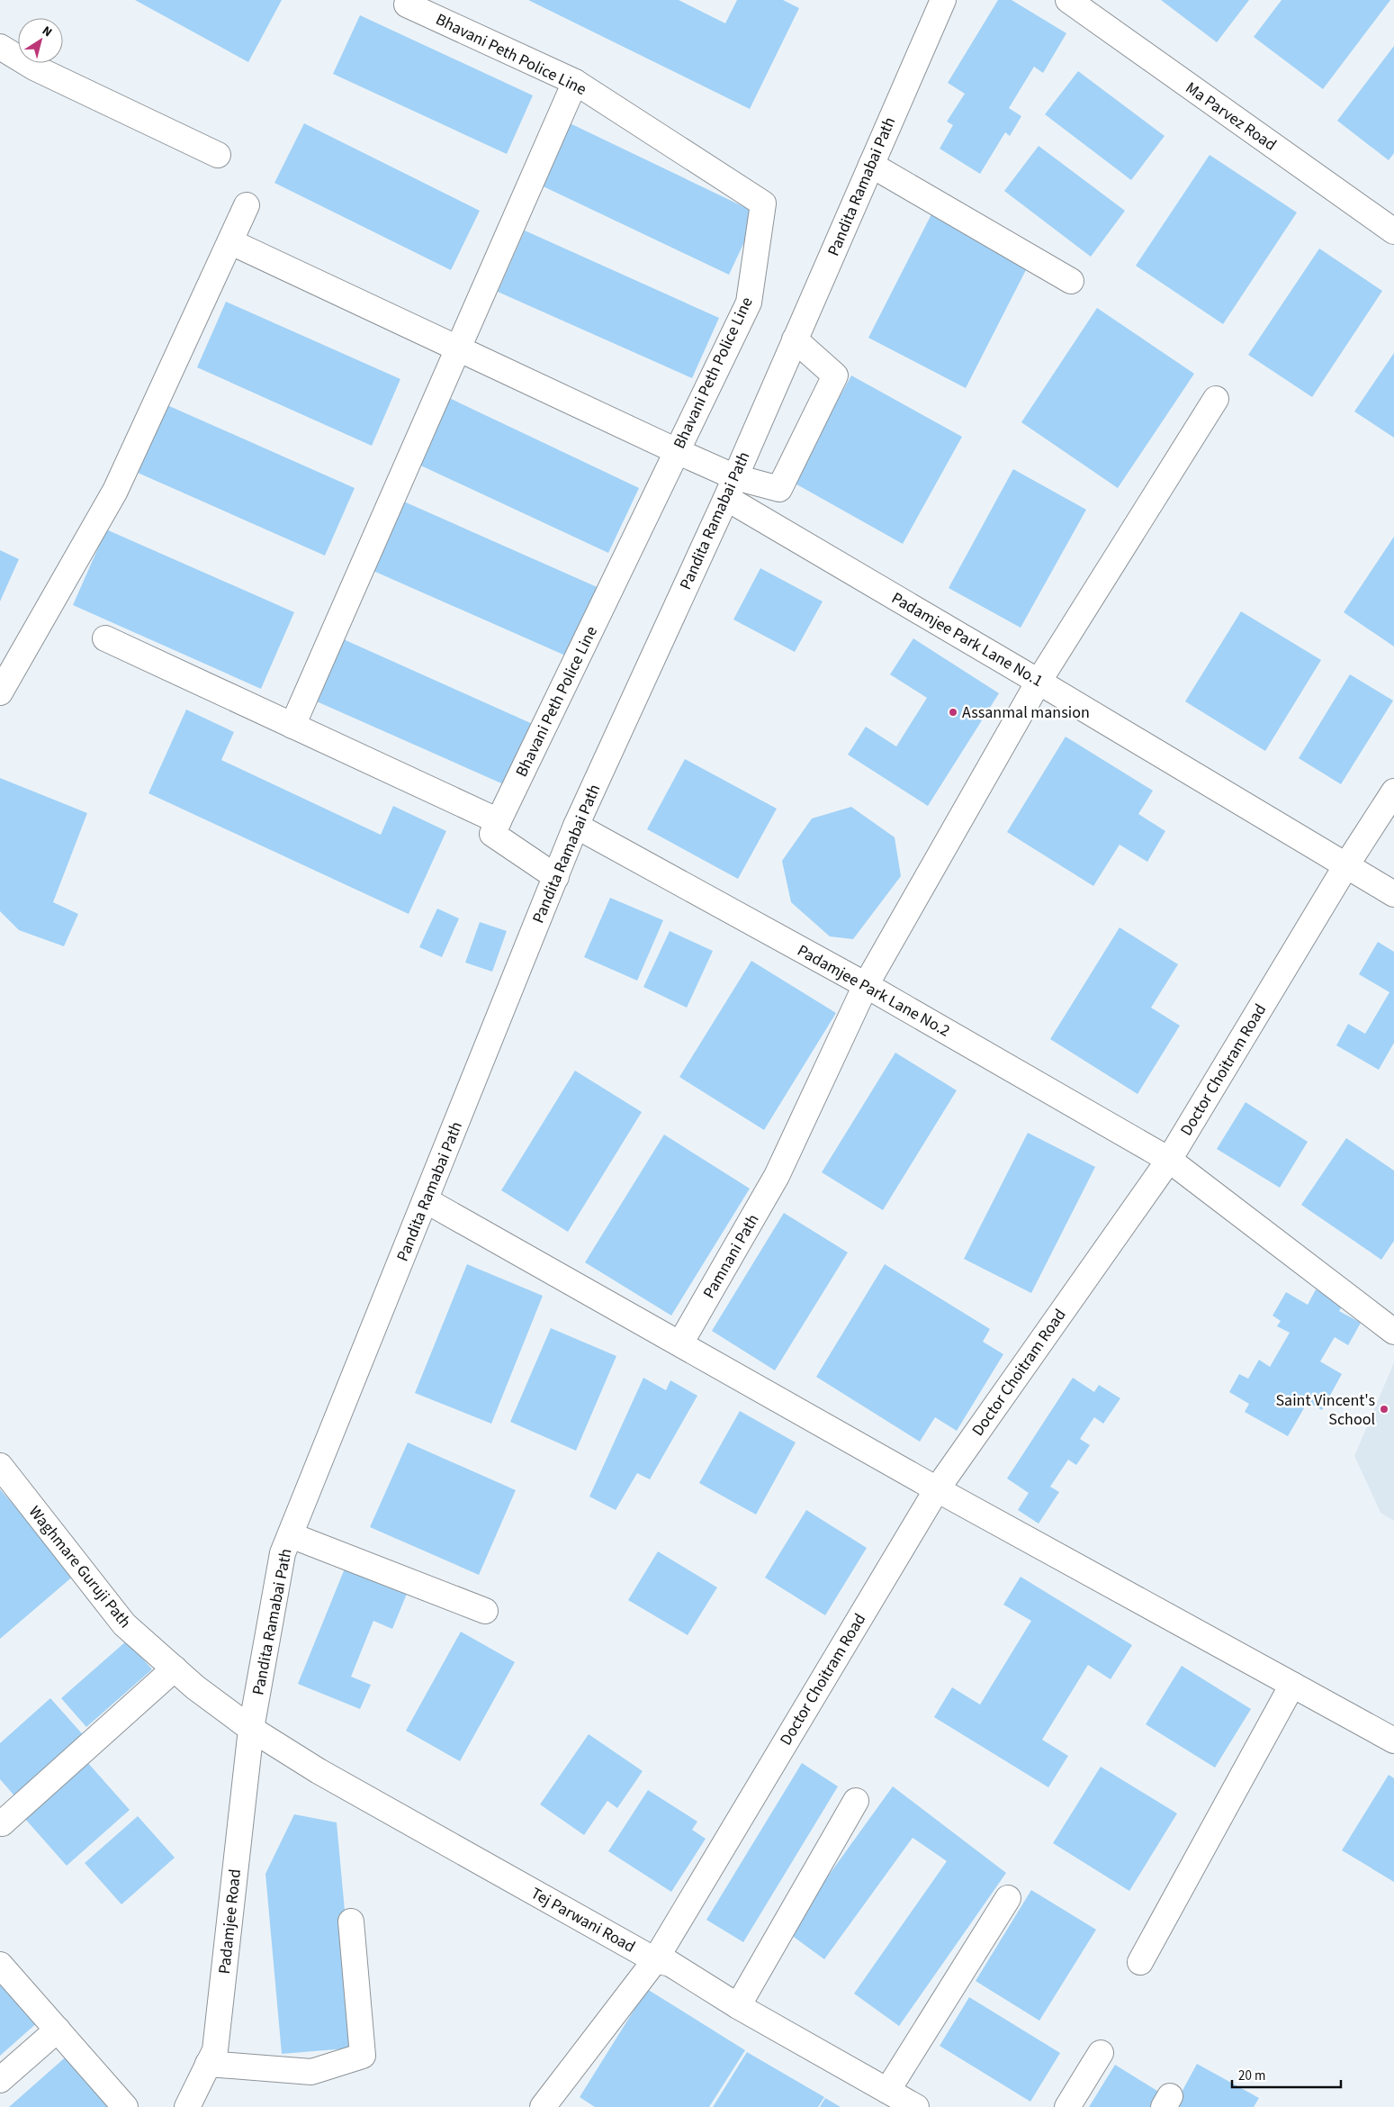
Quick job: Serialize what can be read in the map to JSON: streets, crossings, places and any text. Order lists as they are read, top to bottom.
{
  "streets": {
    "street": [
      "Bhavani Peth Police Line",
      "Ma Parvez Road",
      "Pandita Ramabai Path",
      "Padamjee Park Lane No.1",
      "Padamjee Park Lane No.2",
      "Doctor Choitram Road",
      "Pamnani Path",
      "Waghmare Guruji Path",
      "Tej Parwani Road",
      "Padamjee Road"
    ]
  },
  "crossings": [
    ["Bhavani Peth Police Line", "Pandita Ramabai Path"],
    ["Pandita Ramabai Path", "Padamjee Park Lane No.1"],
    ["Pandita Ramabai Path", "Padamjee Park Lane No.2"],
    ["Pandita Ramabai Path", "Waghmare Guruji Path"],
    ["Pandita Ramabai Path", "Tej Parwani Road"],
    ["Pandita Ramabai Path", "Padamjee Road"],
    ["Padamjee Park Lane No.1", "Doctor Choitram Road"],
    ["Padamjee Park Lane No.1", "Pamnani Path"],
    ["Padamjee Park Lane No.2", "Doctor Choitram Road"],
    ["Padamjee Park Lane No.2", "Pamnani Path"],
    ["Doctor Choitram Road", "Tej Parwani Road"],
    ["Waghmare Guruji Path", "Tej Parwani Road"],
    ["Waghmare Guruji Path", "Padamjee Road"],
    ["Tej Parwani Road", "Padamjee Road"]
  ],
  "places": ["Assanmal mansion", "Saint Vincent's School"],
  "scale_bar": "20 m",
  "north": "top right"
}
